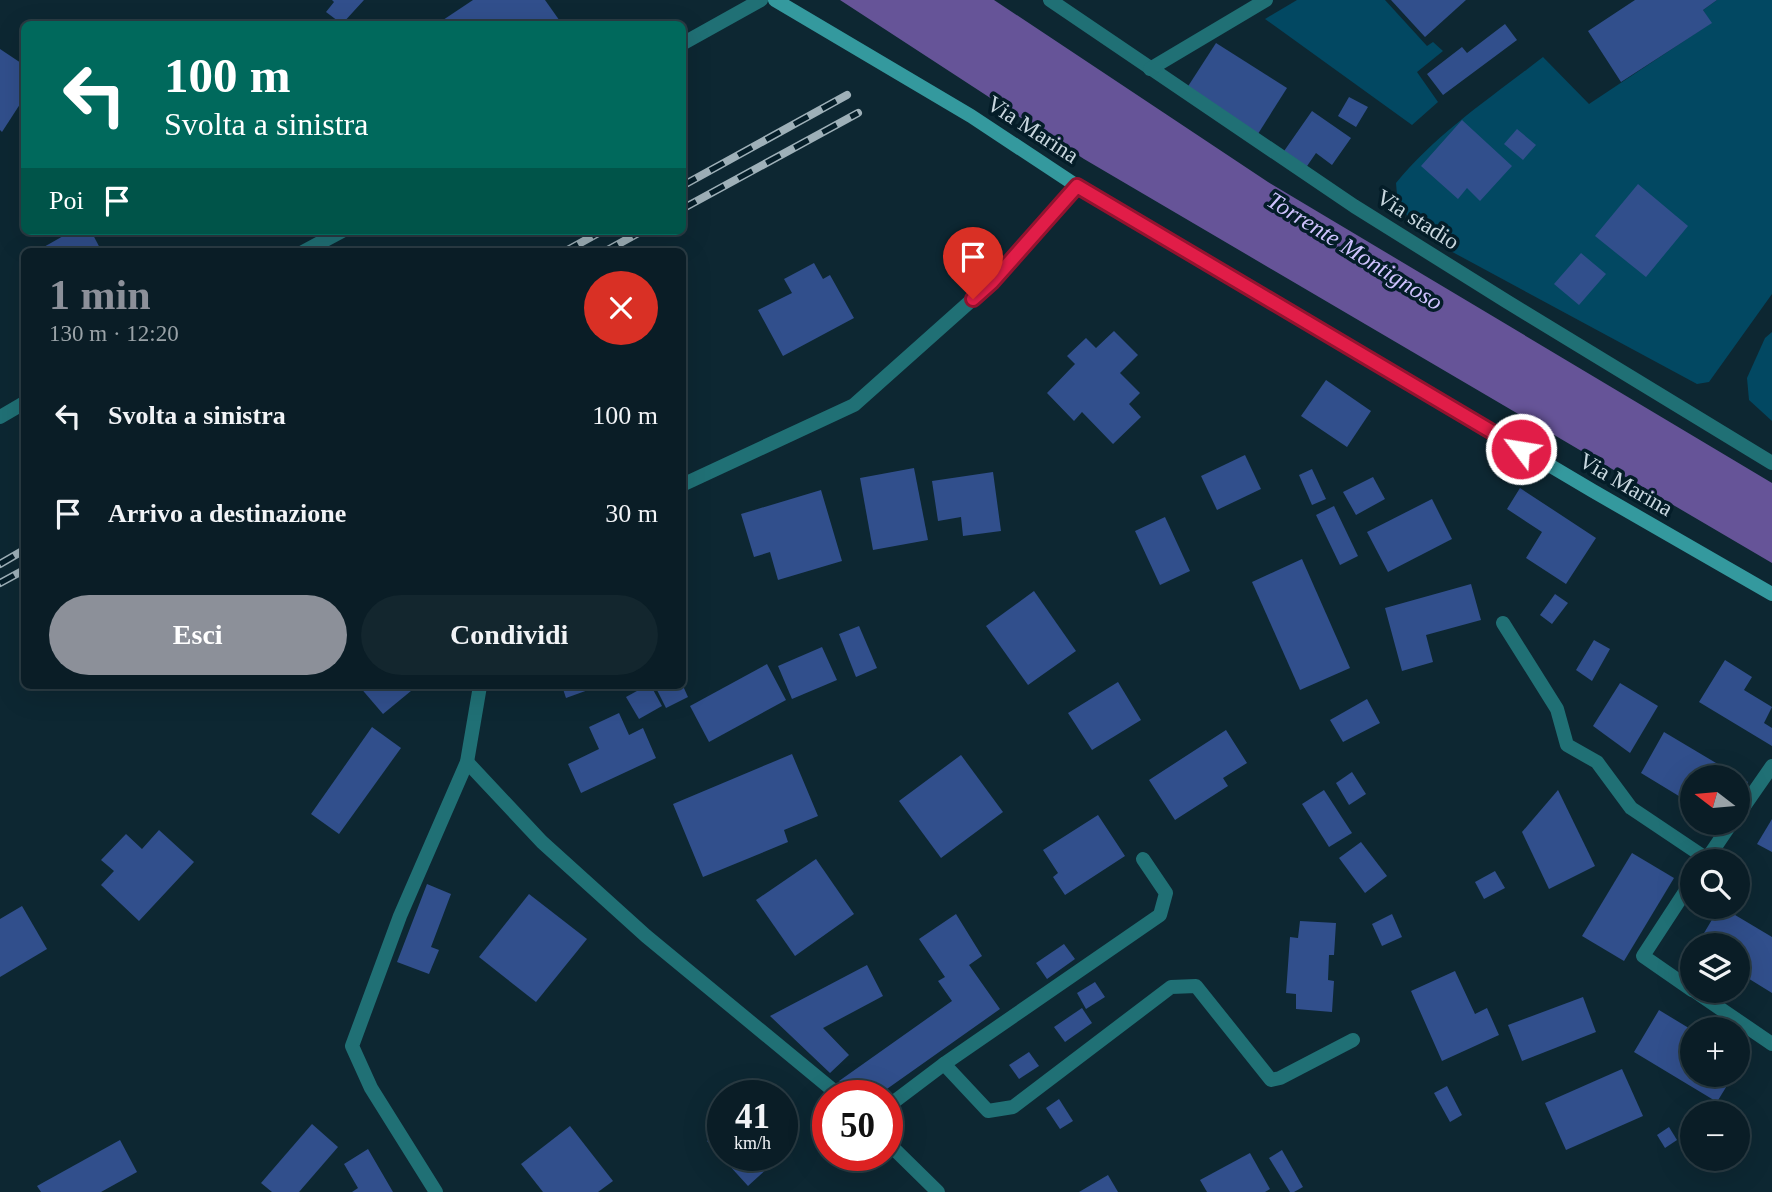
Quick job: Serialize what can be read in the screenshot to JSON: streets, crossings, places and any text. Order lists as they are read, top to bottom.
{
  "streets": {
    "main road": ["Via Marina"],
    "street": ["Via stadio"]
  },
  "water": ["Torrente Montignoso"],
  "north": "left",
  "page": {
    "turn": ["100 m", "Svolta a sinistra"],
    "then": "Poi",
    "heading": ["1 min", "130 m · 12:20"],
    "list": [
      {
        "name": "Svolta a sinistra",
        "value": "100 m"
      },
      {
        "name": "Arrivo a destinazione",
        "value": "30 m"
      }
    ],
    "buttons": ["Esci", "Condividi"],
    "map_buttons": ["+", "−"],
    "speed": "41 km/h",
    "limit": "50"
  }
}
